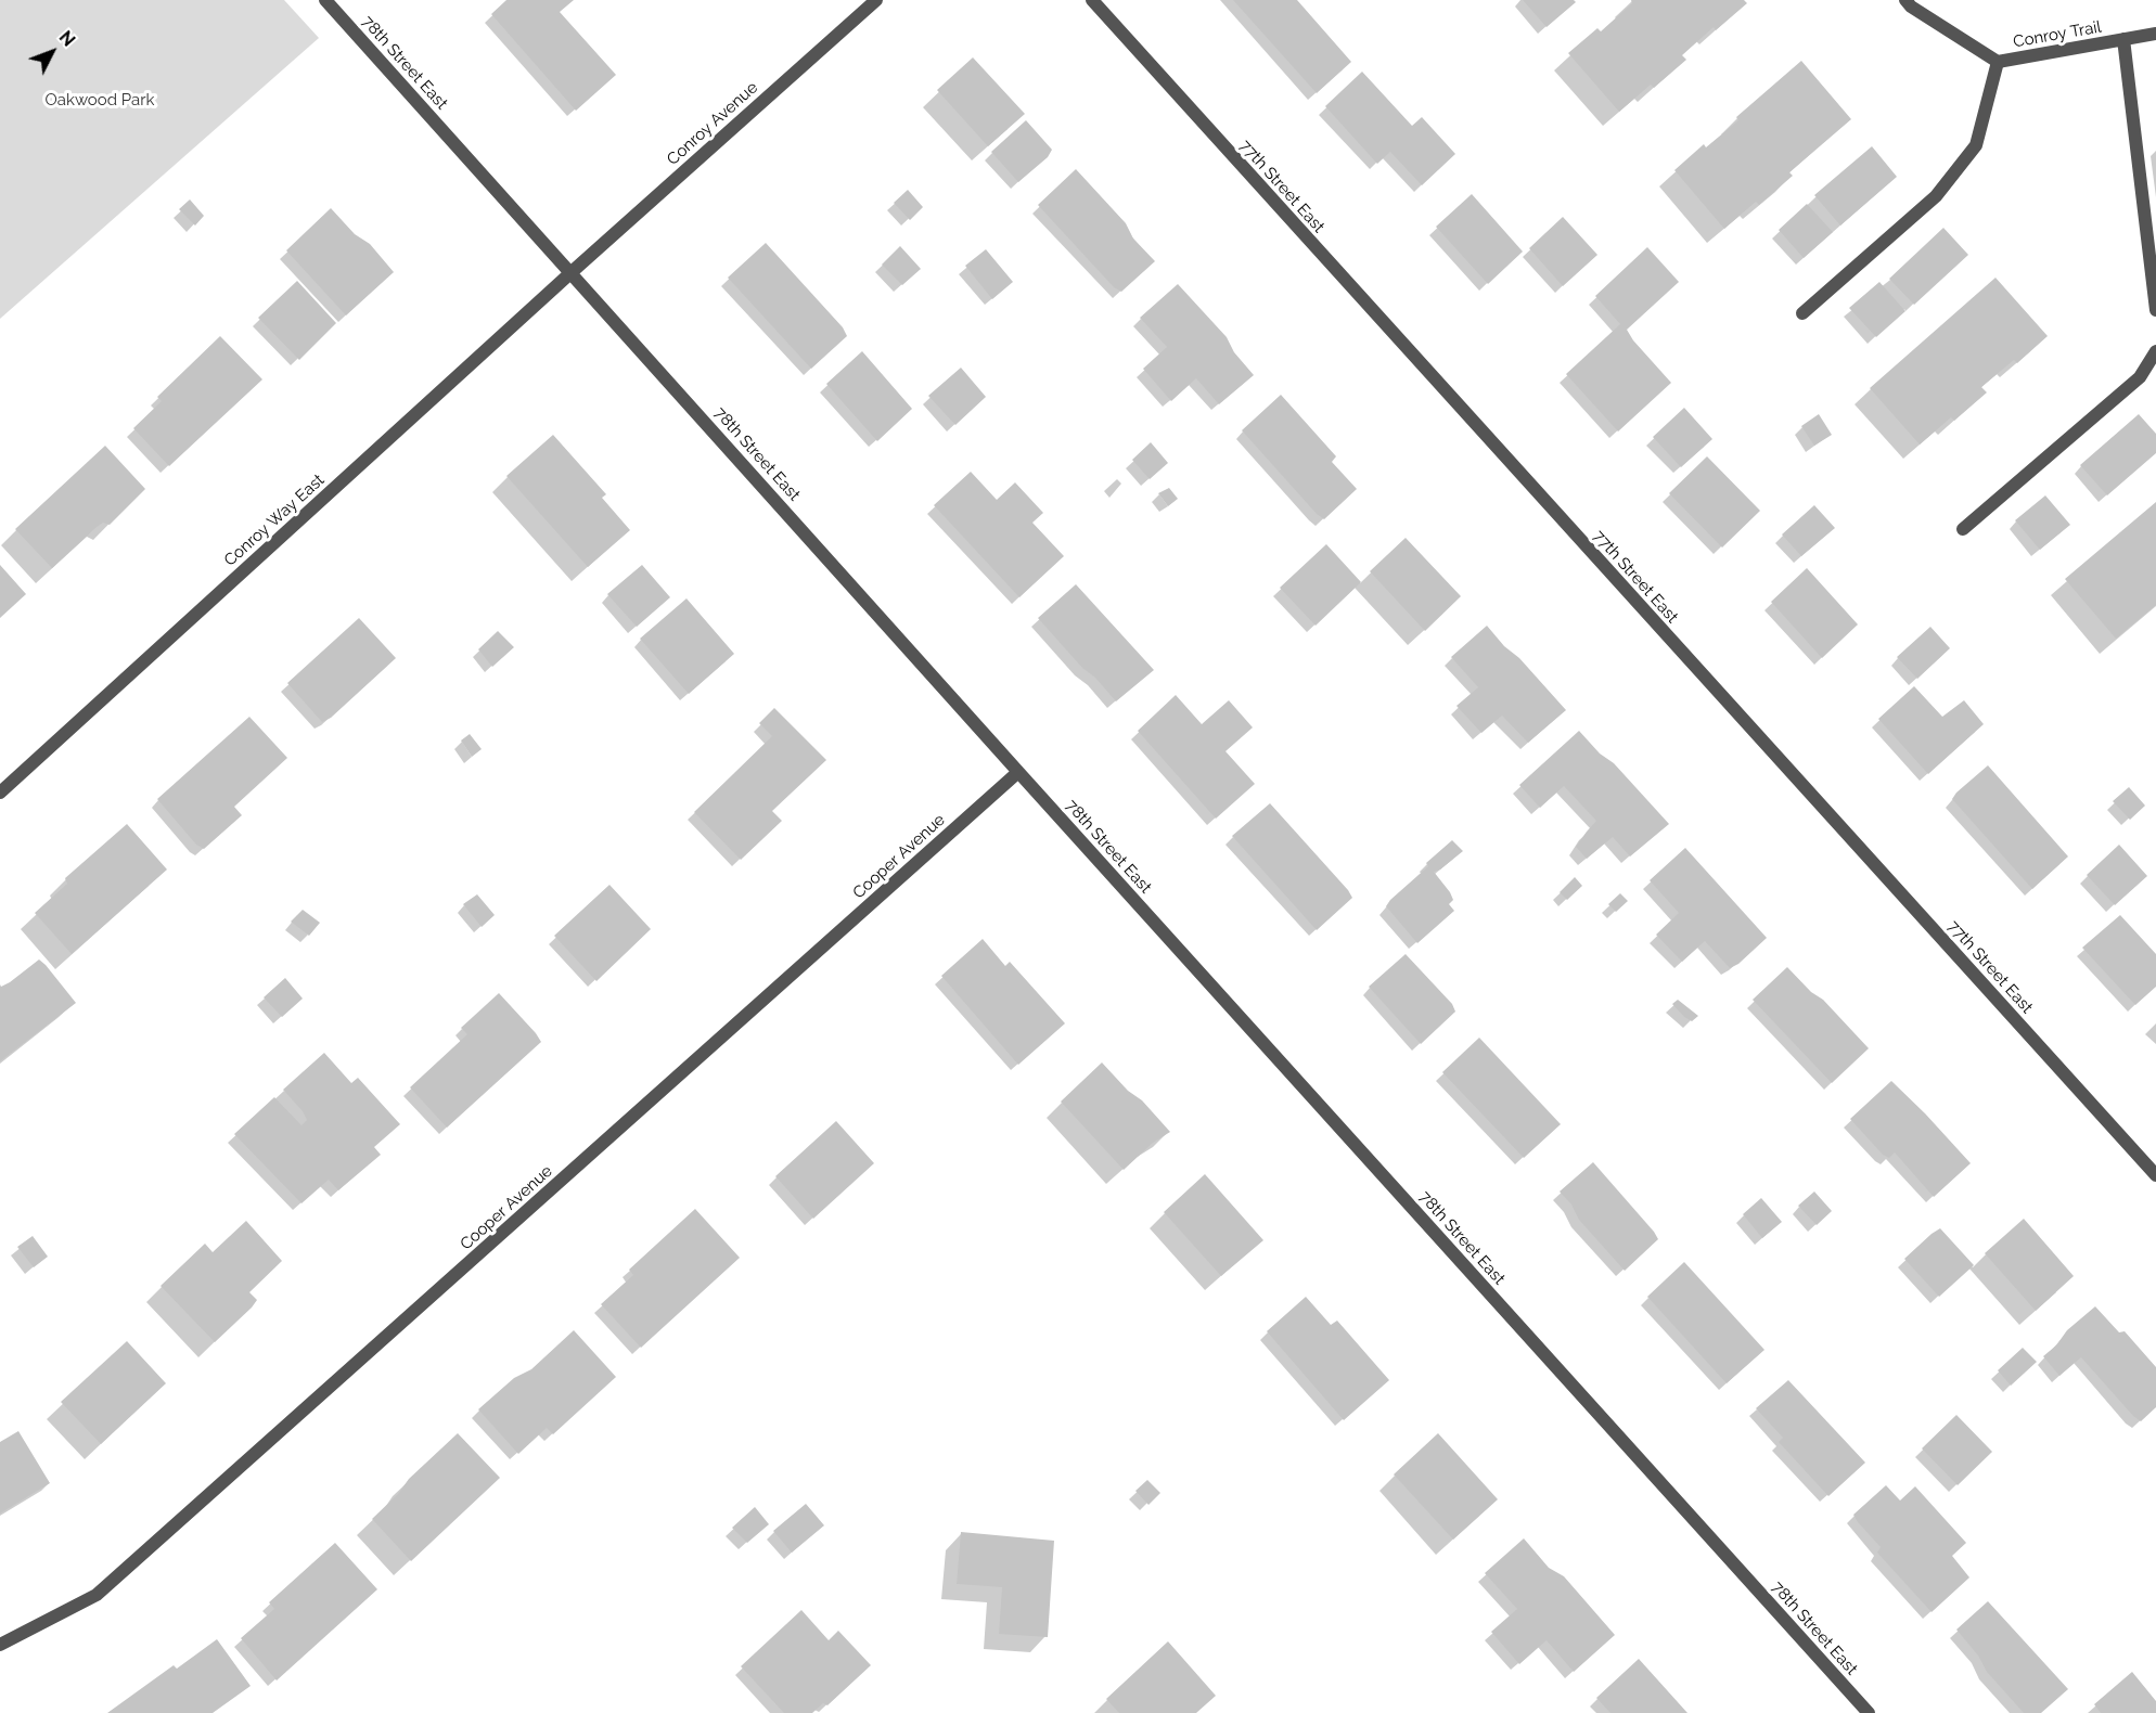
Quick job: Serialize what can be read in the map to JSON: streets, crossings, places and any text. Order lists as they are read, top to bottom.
{
  "streets": {
    "street": [
      "Conroy Trail",
      "78th Street East",
      "Conroy Avenue",
      "77th Street East",
      "Conroy Way East",
      "Cooper Avenue"
    ]
  },
  "crossings": [
    ["78th Street East", "Conroy Avenue"],
    ["78th Street East", "Conroy Way East"],
    ["78th Street East", "Cooper Avenue"],
    ["Conroy Avenue", "Conroy Way East"]
  ],
  "parks": ["Oakwood Park"],
  "north": "top right"
}
